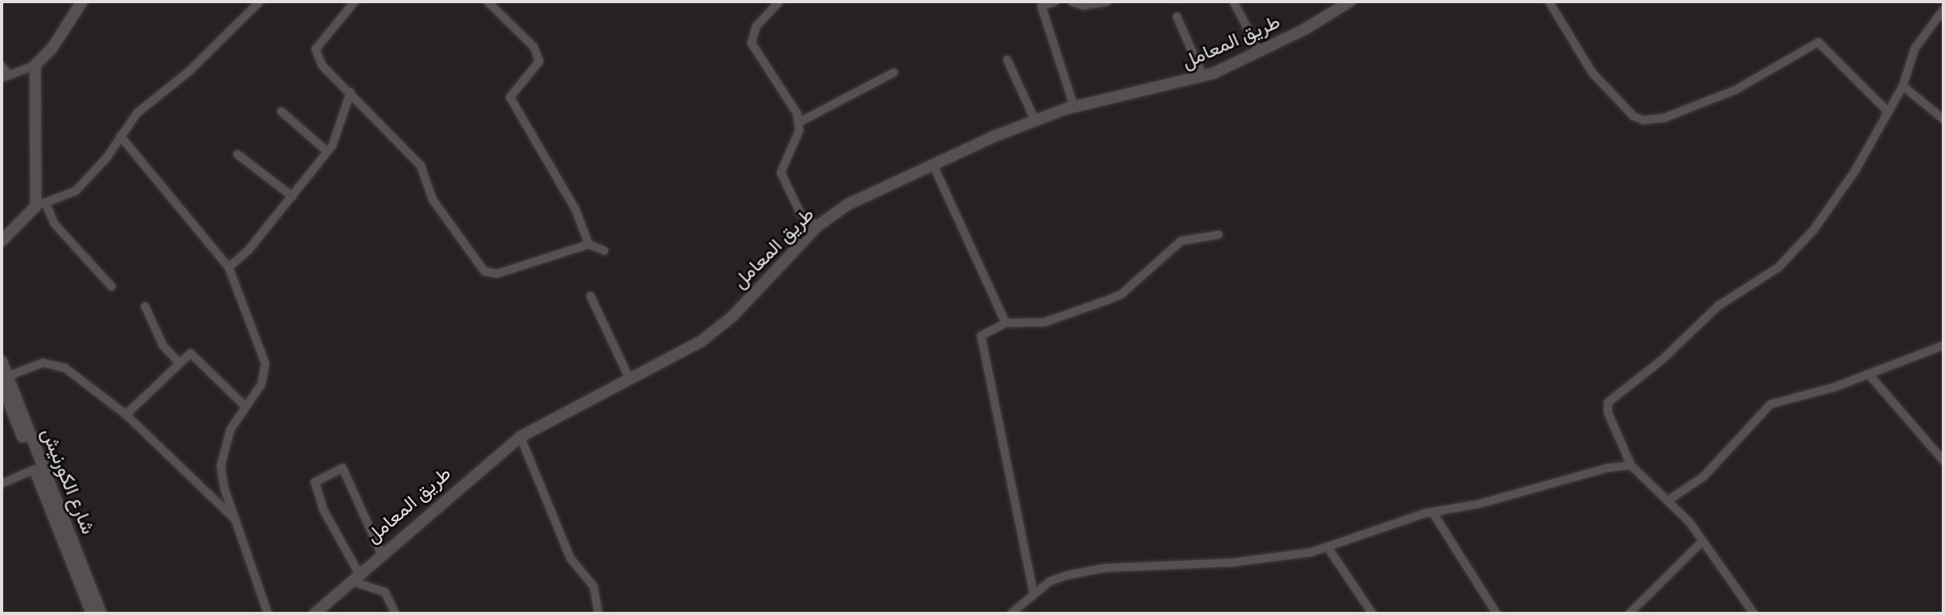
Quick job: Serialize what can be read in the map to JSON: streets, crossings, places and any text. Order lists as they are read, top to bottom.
{
  "streets": {
    "main road": ["طريق المعامل", "شارع الكورنيش"]
  }
}
